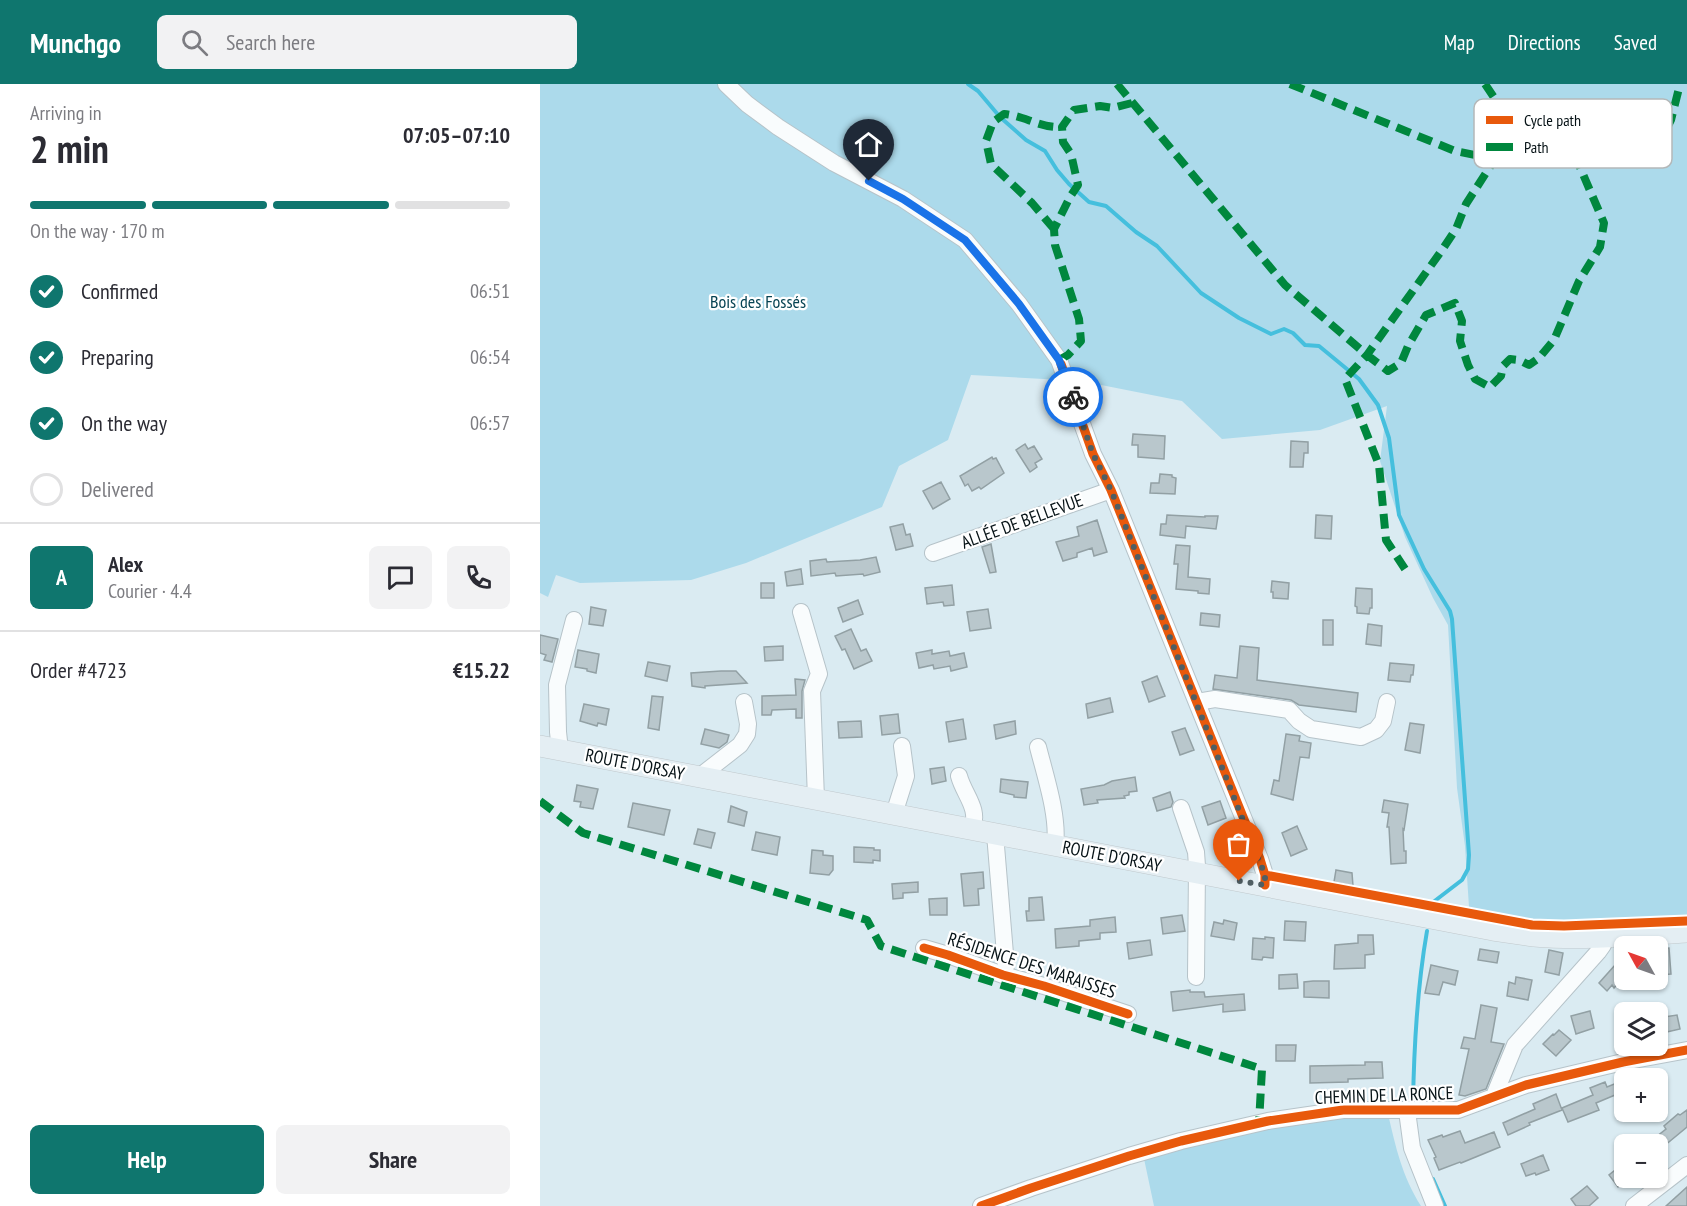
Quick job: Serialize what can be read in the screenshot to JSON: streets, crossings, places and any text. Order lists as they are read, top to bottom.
{
  "streets": {
    "main road": ["ROUTE D'ORSAY"],
    "street": ["ALLÉE DE BELLEVUE", "RÉSIDENCE DES MARAISSES", "CHEMIN DE LA RONCE"]
  },
  "crossings": [
    ["ROUTE D'ORSAY", "RÉSIDENCE DES MARAISSES"]
  ],
  "parks": ["Bois des Fossés"],
  "legend": ["Cycle path", "Path"],
  "north": "top left",
  "page": {
    "header": "Munchgo",
    "search": "Search here",
    "nav": ["Map", "Directions", "Saved"],
    "heading": ["2 min", "Arriving in", "07:05–07:10"],
    "panel": [
      "Alex",
      "Courier · 4.4",
      "Order #4723",
      "€15.22"
    ],
    "bar": "On the way · 170 m",
    "list": [
      ["Confirmed", "06:51"],
      ["Preparing", "06:54"],
      ["On the way", "06:57"],
      "Delivered"
    ],
    "round": "A",
    "map_buttons": ["+", "−"],
    "buttons": ["Help", "Share"]
  }
}
